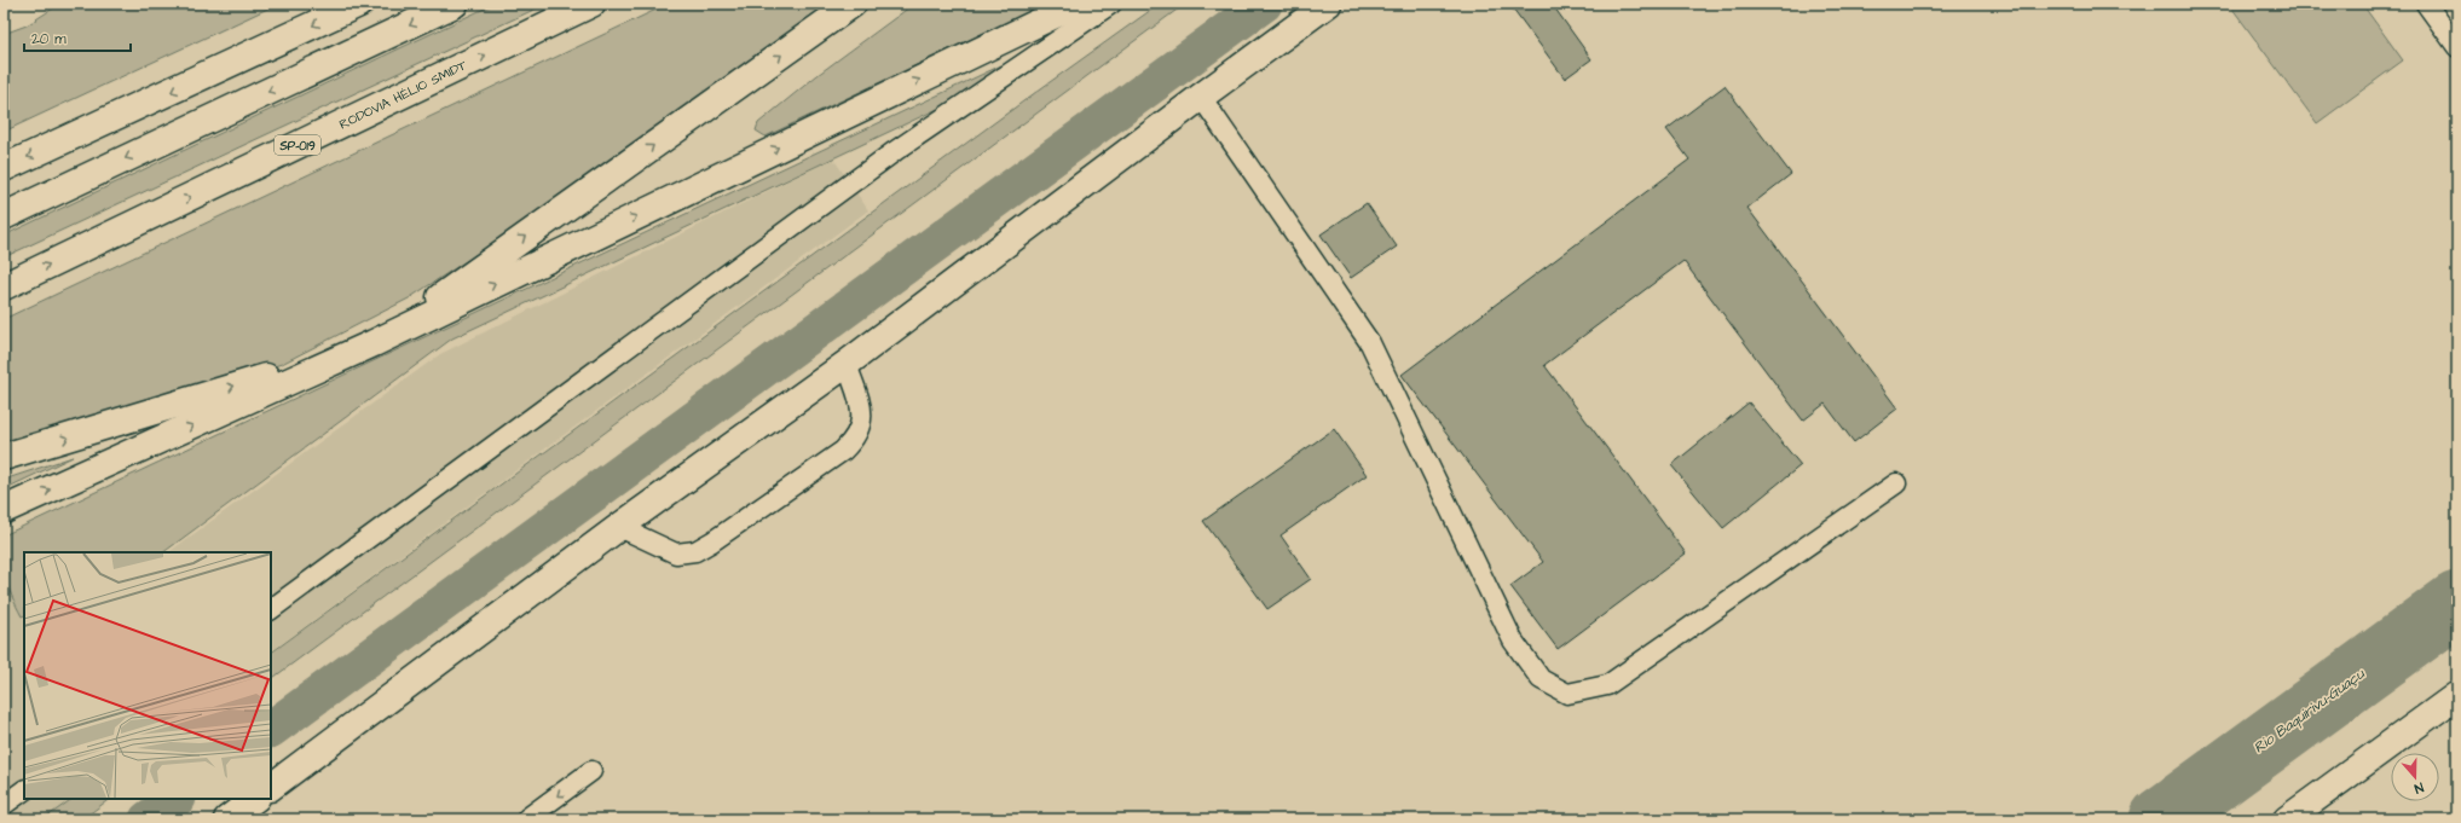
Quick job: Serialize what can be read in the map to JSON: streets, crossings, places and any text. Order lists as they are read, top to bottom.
{
  "streets": {
    "main road": ["RODOVIA HÉLIO SMIDT", "SP-019"]
  },
  "water": ["Rio Baquirivu-Guaçu"],
  "scale_bar": "20 m",
  "north": "bottom"
}
